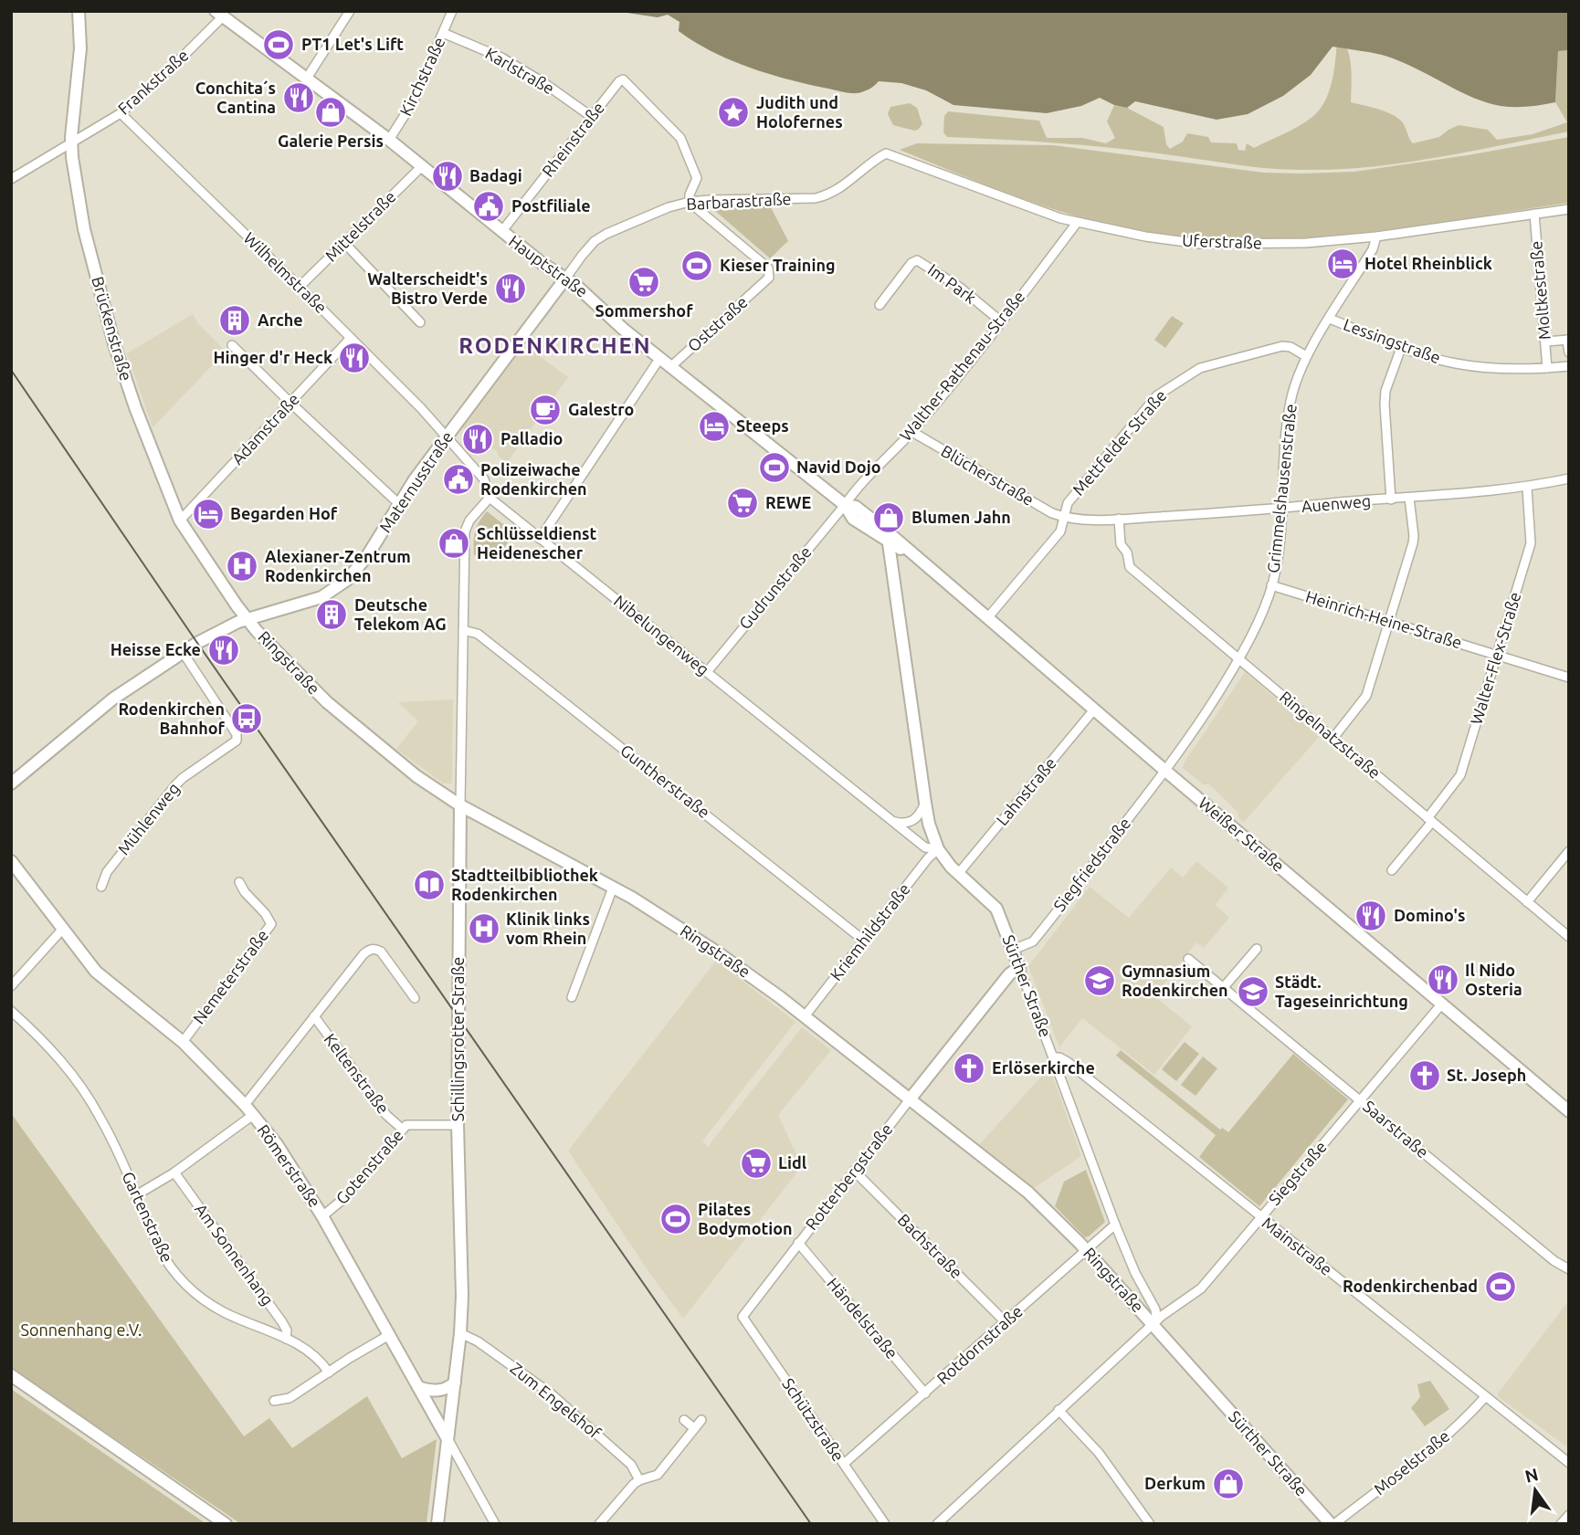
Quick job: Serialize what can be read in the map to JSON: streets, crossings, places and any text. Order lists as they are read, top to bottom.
{
  "streets": {
    "street": [
      "Karlstraße",
      "Kirchstraße",
      "Frankstraße",
      "Rheinstraße",
      "Barbarastraße",
      "Mittelstraße",
      "Uferstraße",
      "Hauptstraße",
      "Wilhelmstraße",
      "Im Park",
      "Moltkestraße",
      "Oststraße",
      "Brückenstraße",
      "Lessingstraße",
      "Walther-Rathenau-Straße",
      "Adamstraße",
      "Mettfelder Straße",
      "Blücherstraße",
      "Maternusstraße",
      "Grimmelshausenstraße",
      "Auenweg",
      "Gudrunstraße",
      "Heinrich-Heine-Straße",
      "Nibelungenweg",
      "Walter-Flex-Straße",
      "Ringstraße",
      "Ringelnatzstraße",
      "Guntherstraße",
      "Lahnstraße",
      "Mühlenweg",
      "Weißer Straße",
      "Siegfriedstraße",
      "Kriemhildstraße",
      "Nemeterstraße",
      "Sürther Straße",
      "Schillingsrotter Straße",
      "Keltenstraße",
      "Saarstraße",
      "Römerstraße",
      "Gotenstraße",
      "Siegstraße",
      "Rotterbergstraße",
      "Gartenstraße",
      "Bachstraße",
      "Mainstraße",
      "Am Sonnenhang",
      "Händelstraße",
      "Rotdornstraße",
      "Zum Engelshof",
      "Schützstraße",
      "Moselstraße"
    ]
  },
  "crossings": [
    ["Karlstraße", "Kirchstraße"],
    ["Karlstraße", "Rheinstraße"],
    ["Kirchstraße", "Hauptstraße"],
    ["Frankstraße", "Hauptstraße"],
    ["Frankstraße", "Wilhelmstraße"],
    ["Frankstraße", "Brückenstraße"],
    ["Rheinstraße", "Barbarastraße"],
    ["Rheinstraße", "Hauptstraße"],
    ["Rheinstraße", "Oststraße"],
    ["Barbarastraße", "Uferstraße"],
    ["Barbarastraße", "Hauptstraße"],
    ["Barbarastraße", "Oststraße"],
    ["Barbarastraße", "Maternusstraße"],
    ["Mittelstraße", "Hauptstraße"],
    ["Mittelstraße", "Wilhelmstraße"],
    ["Uferstraße", "Moltkestraße"],
    ["Uferstraße", "Walther-Rathenau-Straße"],
    ["Uferstraße", "Grimmelshausenstraße"],
    ["Hauptstraße", "Oststraße"],
    ["Hauptstraße", "Walther-Rathenau-Straße"],
    ["Hauptstraße", "Maternusstraße"],
    ["Hauptstraße", "Gudrunstraße"],
    ["Hauptstraße", "Weißer Straße"],
    ["Hauptstraße", "Sürther Straße"],
    ["Wilhelmstraße", "Adamstraße"],
    ["Wilhelmstraße", "Maternusstraße"],
    ["Wilhelmstraße", "Nibelungenweg"],
    ["Im Park", "Walther-Rathenau-Straße"],
    ["Moltkestraße", "Lessingstraße"],
    ["Brückenstraße", "Adamstraße"],
    ["Brückenstraße", "Maternusstraße"],
    ["Brückenstraße", "Ringstraße"],
    ["Lessingstraße", "Grimmelshausenstraße"],
    ["Walther-Rathenau-Straße", "Blücherstraße"],
    ["Walther-Rathenau-Straße", "Gudrunstraße"],
    ["Mettfelder Straße", "Blücherstraße"],
    ["Mettfelder Straße", "Grimmelshausenstraße"],
    ["Mettfelder Straße", "Auenweg"],
    ["Mettfelder Straße", "Weißer Straße"],
    ["Blücherstraße", "Auenweg"],
    ["Maternusstraße", "Nibelungenweg"],
    ["Maternusstraße", "Ringstraße"],
    ["Maternusstraße", "Mühlenweg"],
    ["Grimmelshausenstraße", "Auenweg"],
    ["Grimmelshausenstraße", "Heinrich-Heine-Straße"],
    ["Grimmelshausenstraße", "Ringelnatzstraße"],
    ["Grimmelshausenstraße", "Weißer Straße"],
    ["Grimmelshausenstraße", "Siegfriedstraße"],
    ["Auenweg", "Walter-Flex-Straße"],
    ["Auenweg", "Ringelnatzstraße"],
    ["Gudrunstraße", "Nibelungenweg"],
    ["Heinrich-Heine-Straße", "Walter-Flex-Straße"],
    ["Nibelungenweg", "Kriemhildstraße"],
    ["Nibelungenweg", "Sürther Straße"],
    ["Nibelungenweg", "Schillingsrotter Straße"],
    ["Walter-Flex-Straße", "Ringelnatzstraße"],
    ["Ringstraße", "Kriemhildstraße"],
    ["Ringstraße", "Sürther Straße"],
    ["Ringstraße", "Schillingsrotter Straße"],
    ["Ringstraße", "Siegstraße"],
    ["Ringstraße", "Rotterbergstraße"],
    ["Ringstraße", "Rotdornstraße"],
    ["Guntherstraße", "Kriemhildstraße"],
    ["Guntherstraße", "Schillingsrotter Straße"],
    ["Lahnstraße", "Weißer Straße"],
    ["Lahnstraße", "Sürther Straße"],
    ["Weißer Straße", "Siegfriedstraße"],
    ["Weißer Straße", "Sürther Straße"],
    ["Weißer Straße", "Siegstraße"],
    ["Siegfriedstraße", "Sürther Straße"],
    ["Kriemhildstraße", "Sürther Straße"],
    ["Nemeterstraße", "Römerstraße"],
    ["Sürther Straße", "Siegstraße"],
    ["Sürther Straße", "Mainstraße"],
    ["Sürther Straße", "Rotdornstraße"],
    ["Sürther Straße", "Moselstraße"],
    ["Schillingsrotter Straße", "Römerstraße"],
    ["Schillingsrotter Straße", "Gotenstraße"],
    ["Schillingsrotter Straße", "Zum Engelshof"],
    ["Keltenstraße", "Römerstraße"],
    ["Keltenstraße", "Gotenstraße"],
    ["Saarstraße", "Siegstraße"],
    ["Römerstraße", "Gotenstraße"],
    ["Siegstraße", "Mainstraße"],
    ["Rotterbergstraße", "Bachstraße"],
    ["Rotterbergstraße", "Händelstraße"],
    ["Rotterbergstraße", "Schützstraße"],
    ["Gartenstraße", "Am Sonnenhang"],
    ["Bachstraße", "Rotdornstraße"],
    ["Mainstraße", "Moselstraße"],
    ["Händelstraße", "Rotdornstraße"],
    ["Rotdornstraße", "Schützstraße"]
  ],
  "districts": ["RODENKIRCHEN"],
  "parks": ["Sonnenhang e.V."],
  "places": {
    "sports": [
      "PT1 Let's Lift",
      "Kieser Training",
      "Navid Dojo",
      "Pilates Bodymotion",
      "Rodenkirchenbad"
    ],
    "restaurant": [
      "Conchita´s Cantina",
      "Badagi",
      "Walterscheidt's Bistro Verde",
      "Hinger d'r Heck",
      "Palladio",
      "Heisse Ecke",
      "Domino's",
      "Il Nido Osteria"
    ],
    "shop": [
      "Galerie Persis",
      "Blumen Jahn",
      "Schlüsseldienst Heidenescher",
      "Derkum"
    ],
    "place": ["Judith und Holofernes"],
    "public building": ["Postfiliale", "Polizeiwache Rodenkirchen"],
    "hotel": ["Hotel Rheinblick", "Steeps", "Begarden Hof"],
    "supermarket": ["Sommershof", "REWE", "Lidl"],
    "building": ["Arche", "Deutsche Telekom AG"],
    "cafe": ["Galestro"],
    "hospital": ["Alexianer-Zentrum Rodenkirchen", "Klinik links vom Rhein"],
    "bus stop": ["Rodenkirchen Bahnhof"],
    "library": ["Stadtteilbibliothek Rodenkirchen"],
    "school or university": ["Gymnasium Rodenkirchen", "Städt. Tageseinrichtung"],
    "church": ["Erlöserkirche", "St. Joseph"]
  },
  "north": "top"
}
